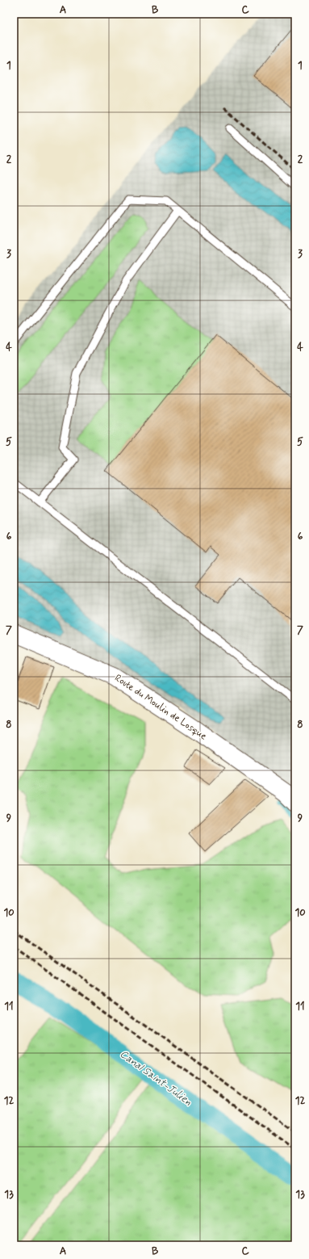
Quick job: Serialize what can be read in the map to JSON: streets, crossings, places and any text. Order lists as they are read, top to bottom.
{
  "streets": {
    "street": ["Route du Moulin de Losque"]
  },
  "water": ["Canal Saint-Julien"],
  "grid": {
    "columns": ["A", "B", "C"],
    "rows": [
      "1",
      "2",
      "3",
      "4",
      "5",
      "6",
      "7",
      "8",
      "9",
      "10",
      "11",
      "12",
      "13"
    ]
  }
}
